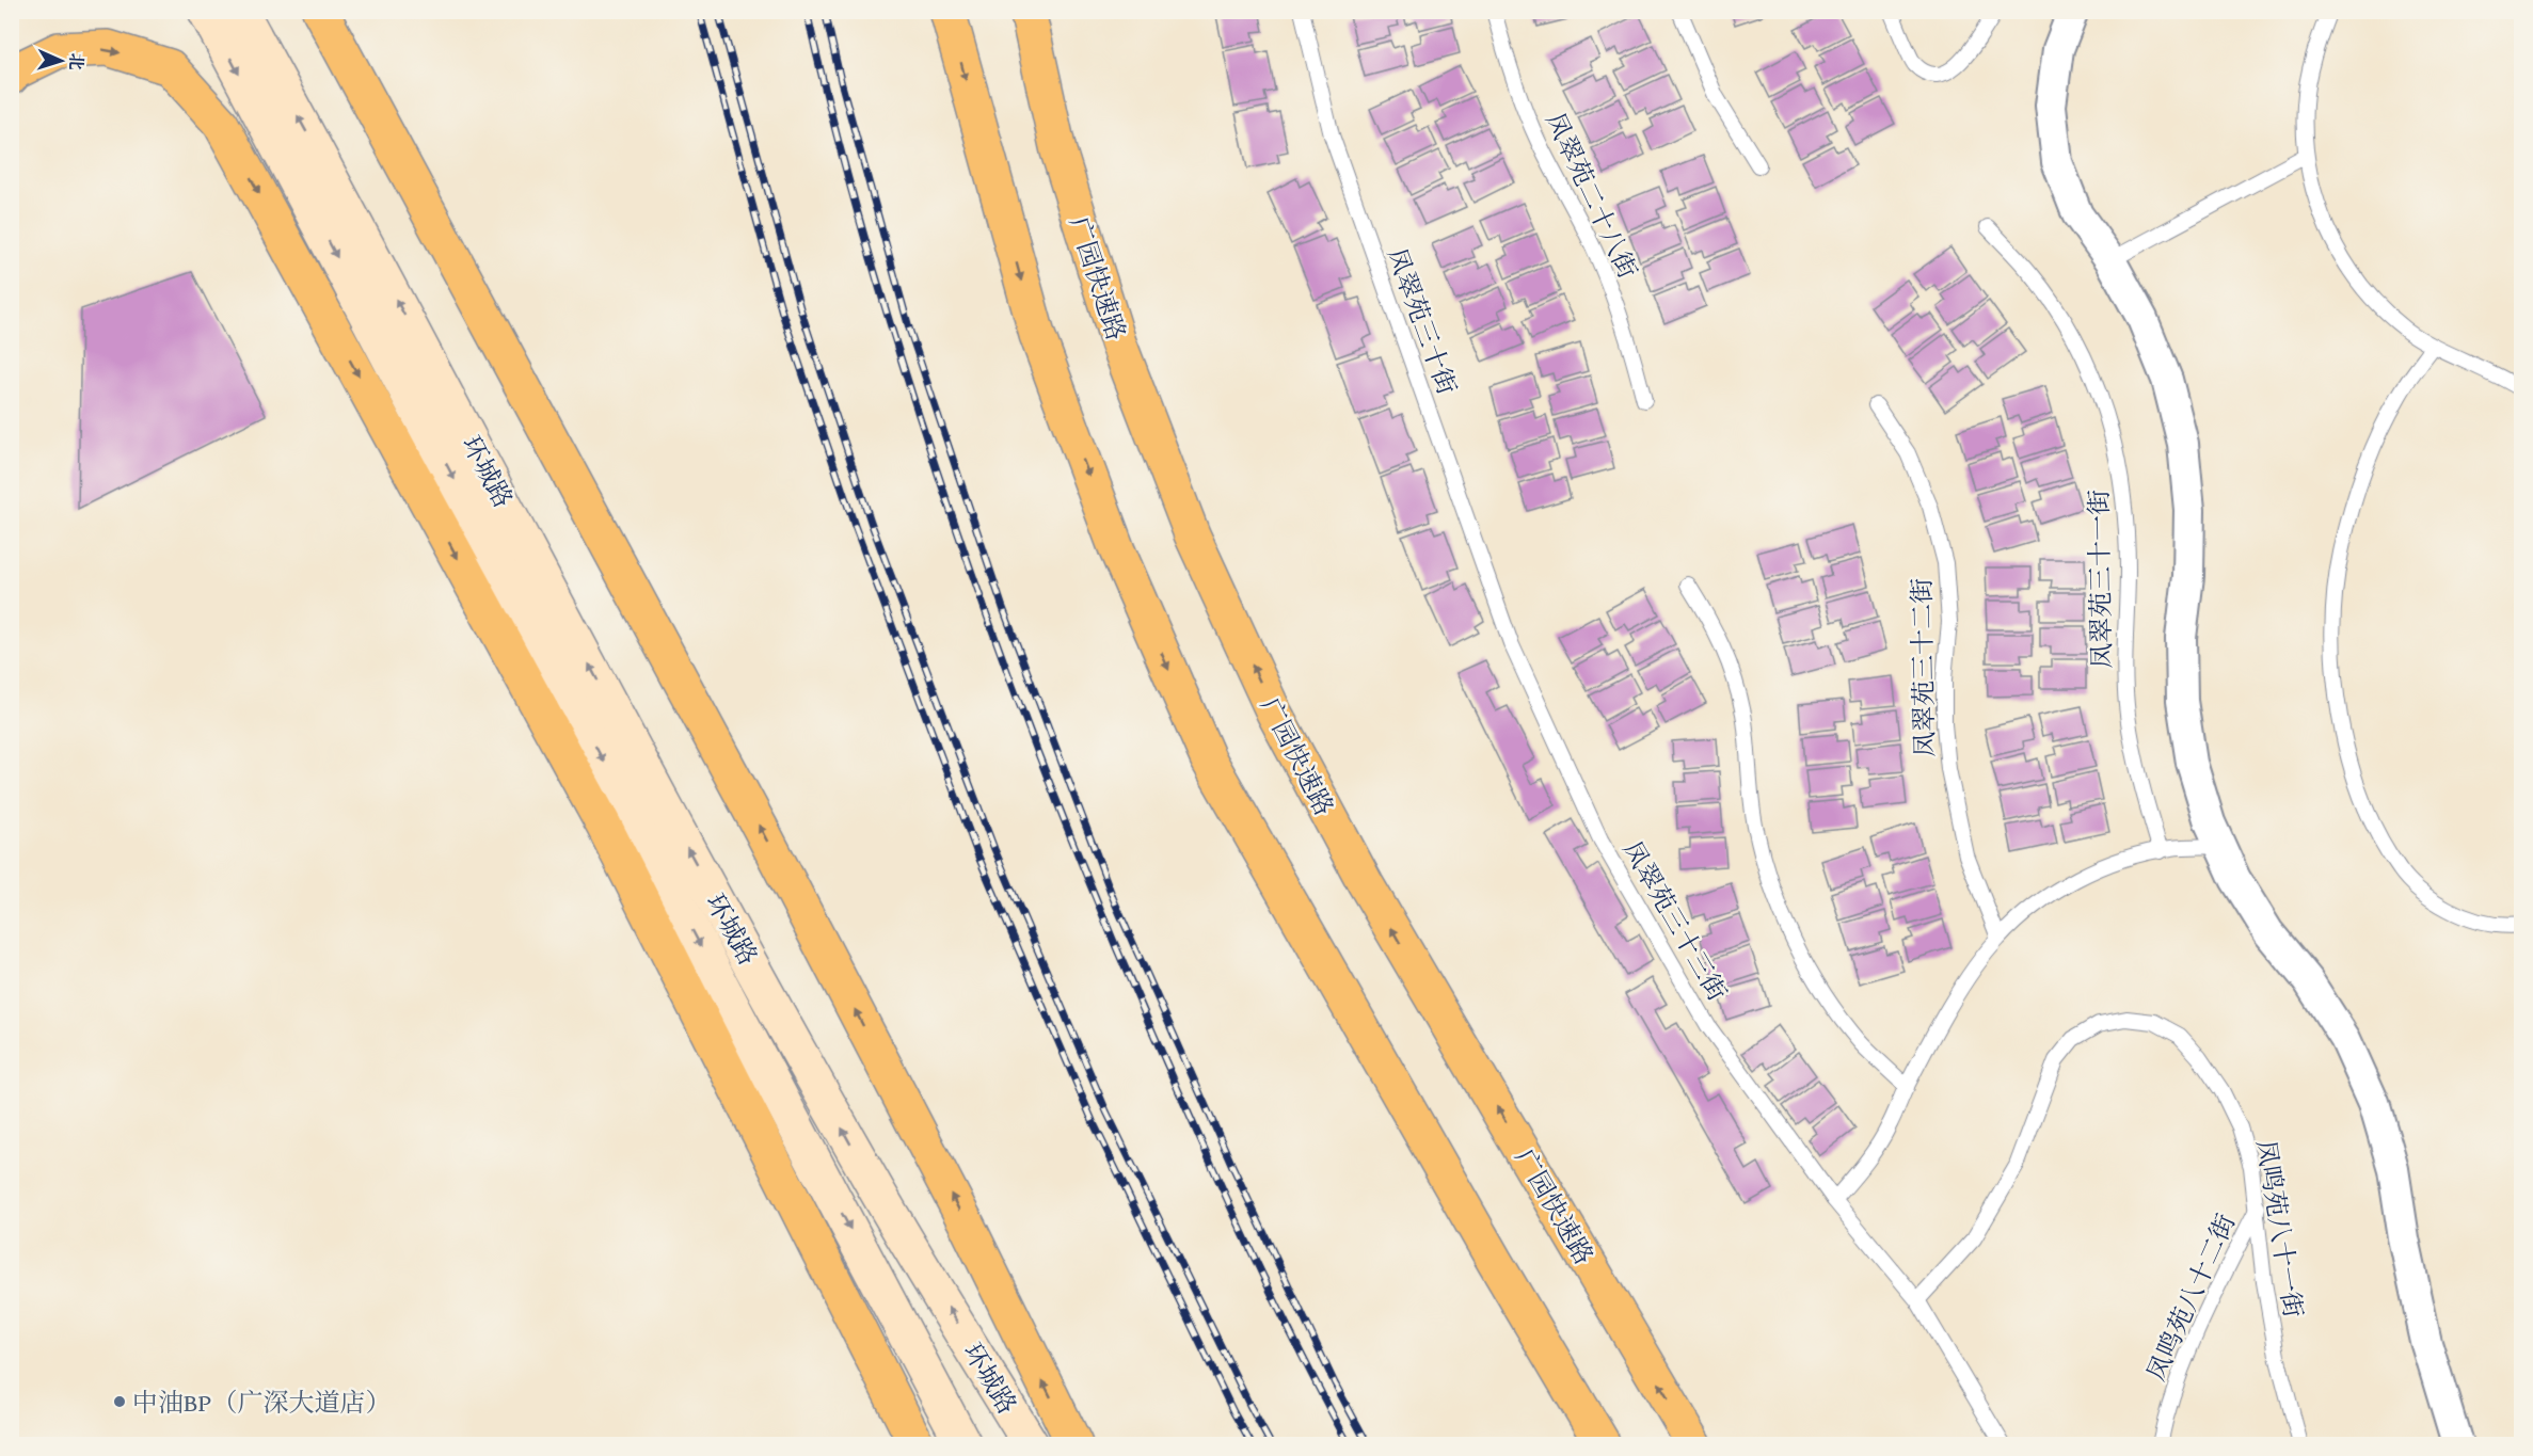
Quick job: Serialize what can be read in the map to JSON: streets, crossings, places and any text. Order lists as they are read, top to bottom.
{
  "streets": {
    "highway": ["广园快速路"],
    "main road": ["环城路"],
    "lane": [
      "凤翠苑二十八街",
      "凤翠苑三十街",
      "凤翠苑三十一街",
      "凤翠苑三十二街",
      "凤翠苑三十三街",
      "凤鸣苑八十一街",
      "凤鸣苑八十二街"
    ]
  },
  "crossings": [
    ["凤翠苑三十街", "凤翠苑三十三街"],
    ["凤翠苑三十三街", "凤鸣苑八十一街"],
    ["凤鸣苑八十一街", "凤鸣苑八十二街"]
  ],
  "places": ["中油BP（广深大道店）"],
  "north": "right"
}
